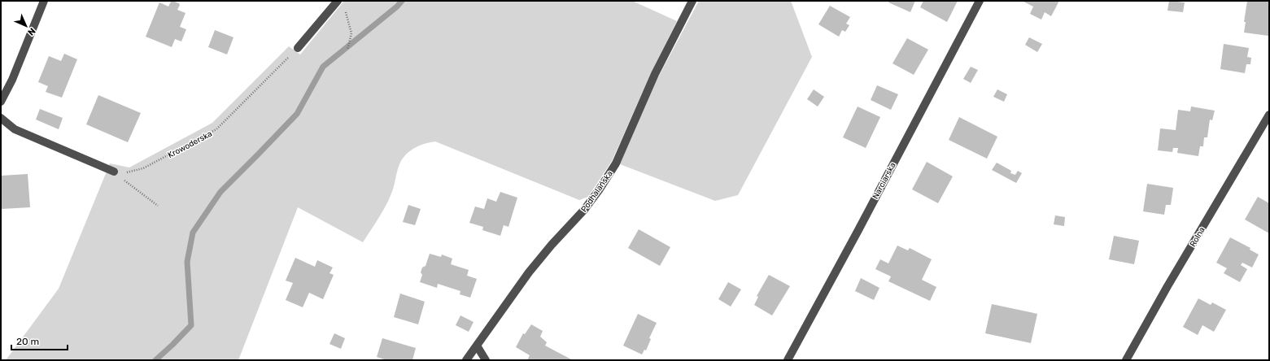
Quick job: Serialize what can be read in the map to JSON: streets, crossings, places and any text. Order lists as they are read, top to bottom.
{
  "streets": {
    "street": ["Narciarska", "Podhalańska", "Rolna"],
    "path": ["Krowoderska"]
  },
  "scale_bar": "20 m",
  "north": "bottom right"
}
